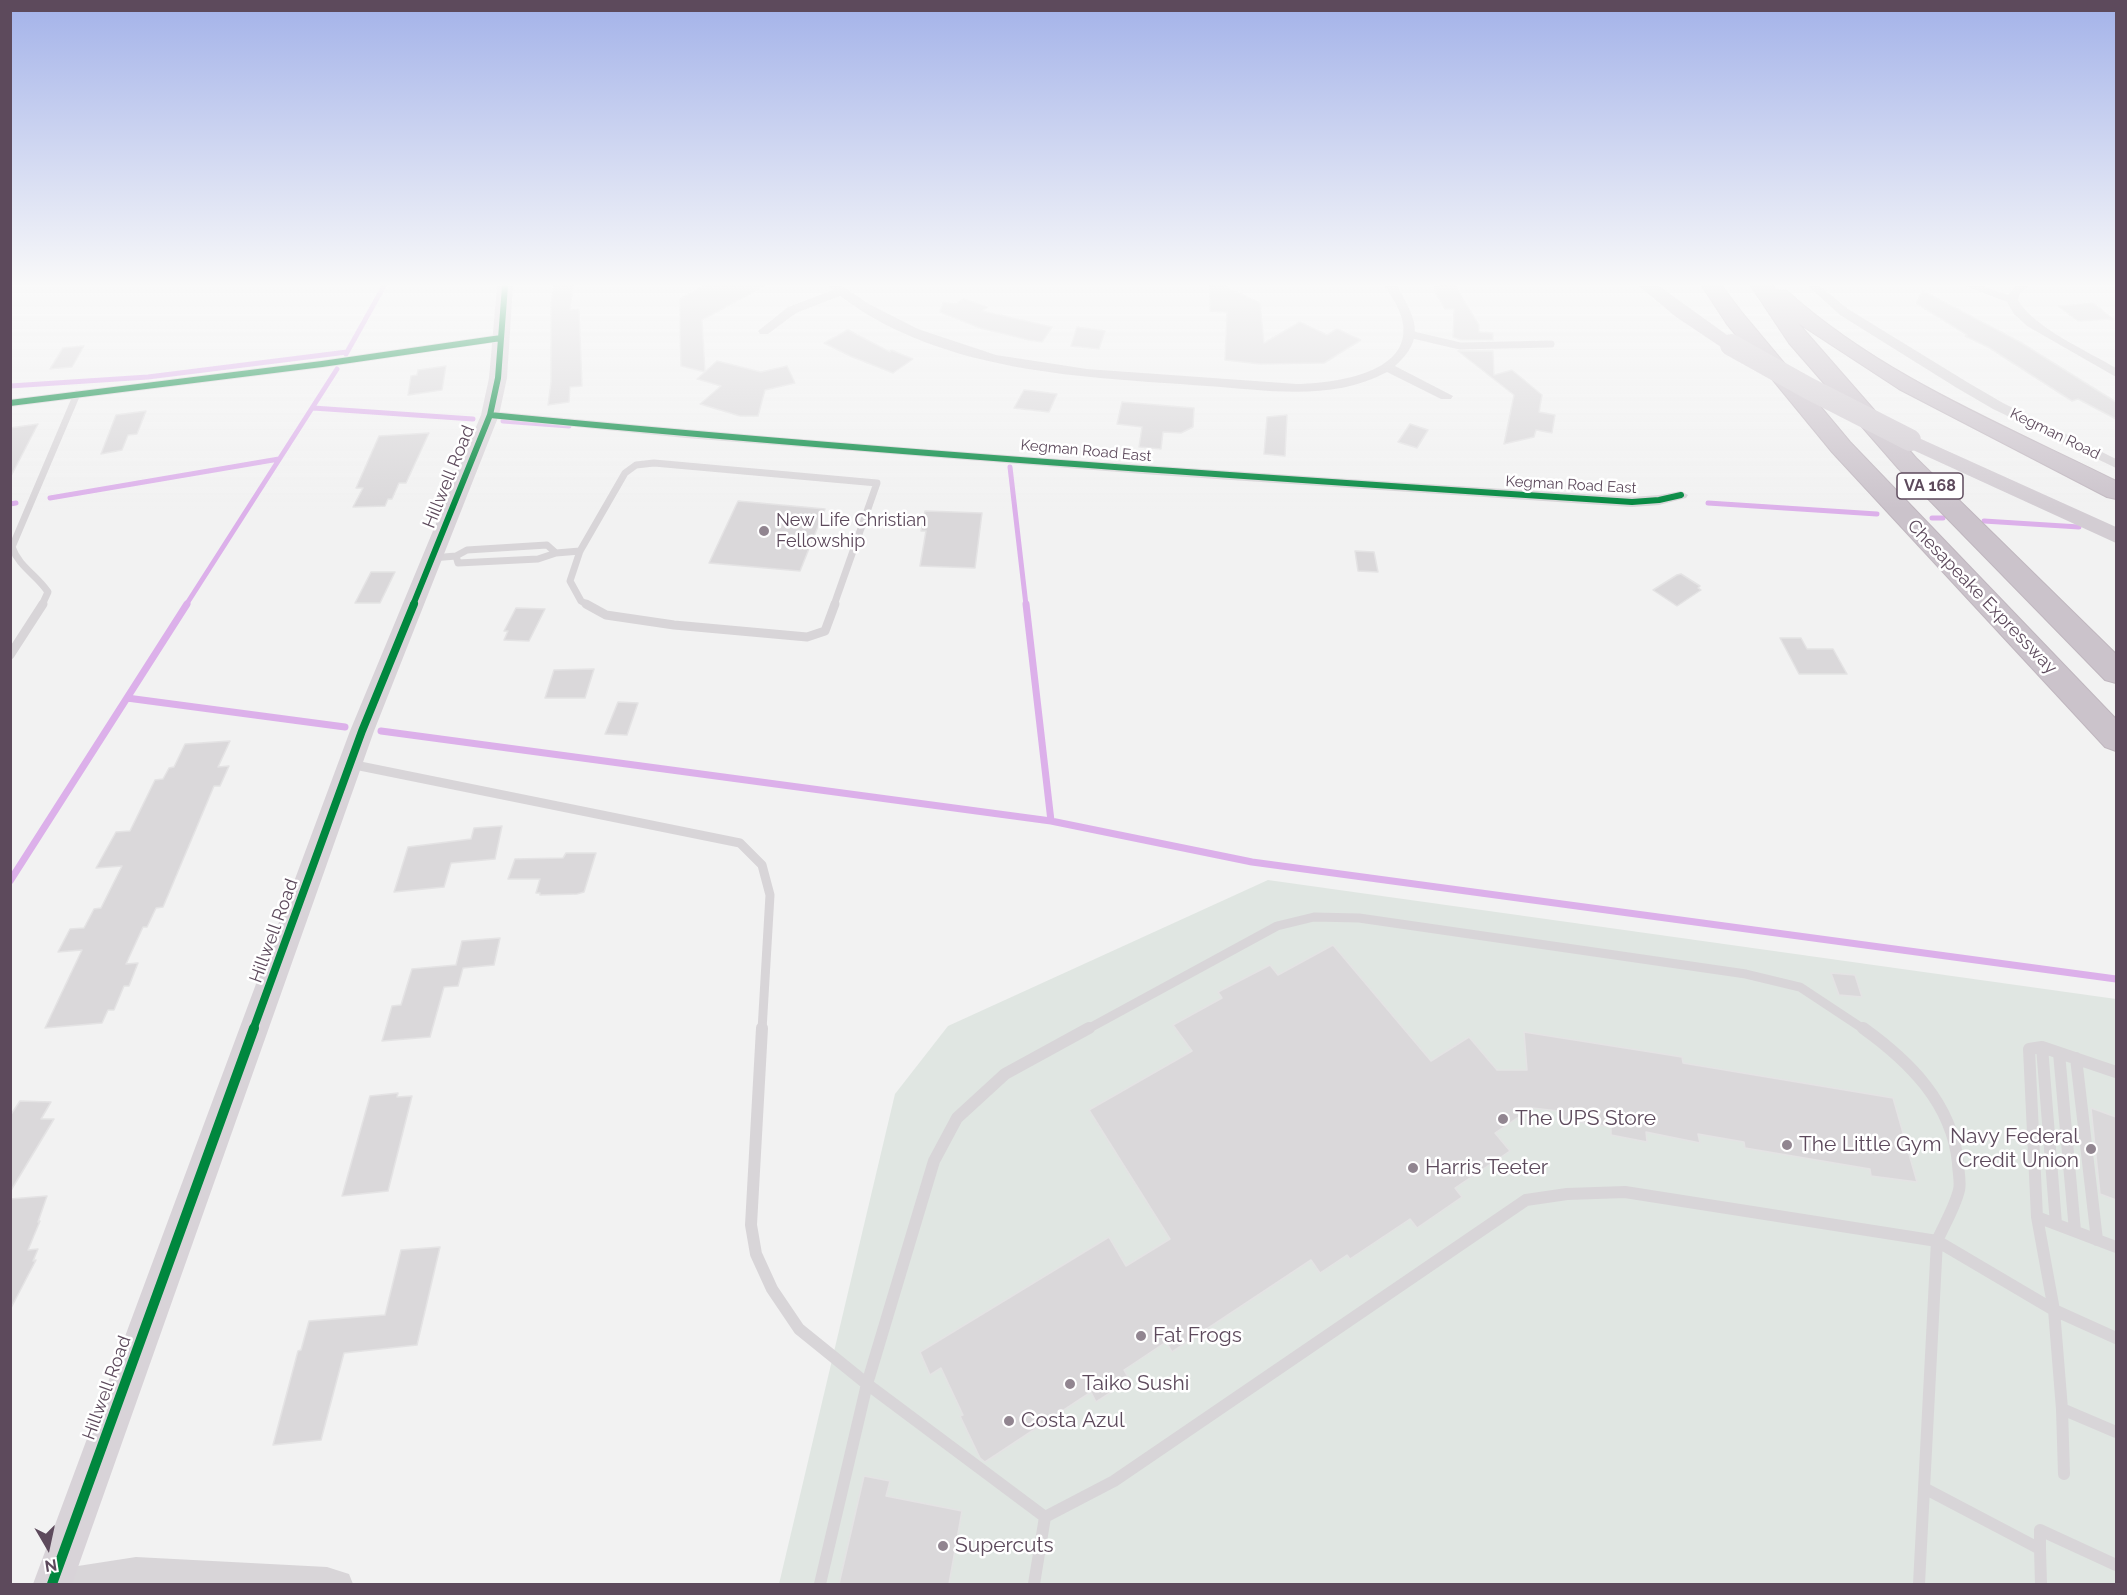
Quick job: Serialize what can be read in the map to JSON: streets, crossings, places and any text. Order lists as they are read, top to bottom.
{
  "streets": {
    "highway": ["VA 168", "Chesapeake Expressway"],
    "street": ["Kegman Road", "Kegman Road East", "Hillwell Road"]
  },
  "crossings": [
    ["Kegman Road East", "Hillwell Road"]
  ],
  "places": [
    "New Life Christian Fellowship",
    "The UPS Store",
    "The Little Gym",
    "Navy Federal Credit Union",
    "Harris Teeter",
    "Fat Frogs",
    "Taiko Sushi",
    "Costa Azul",
    "Supercuts"
  ],
  "north": "bottom"
}
